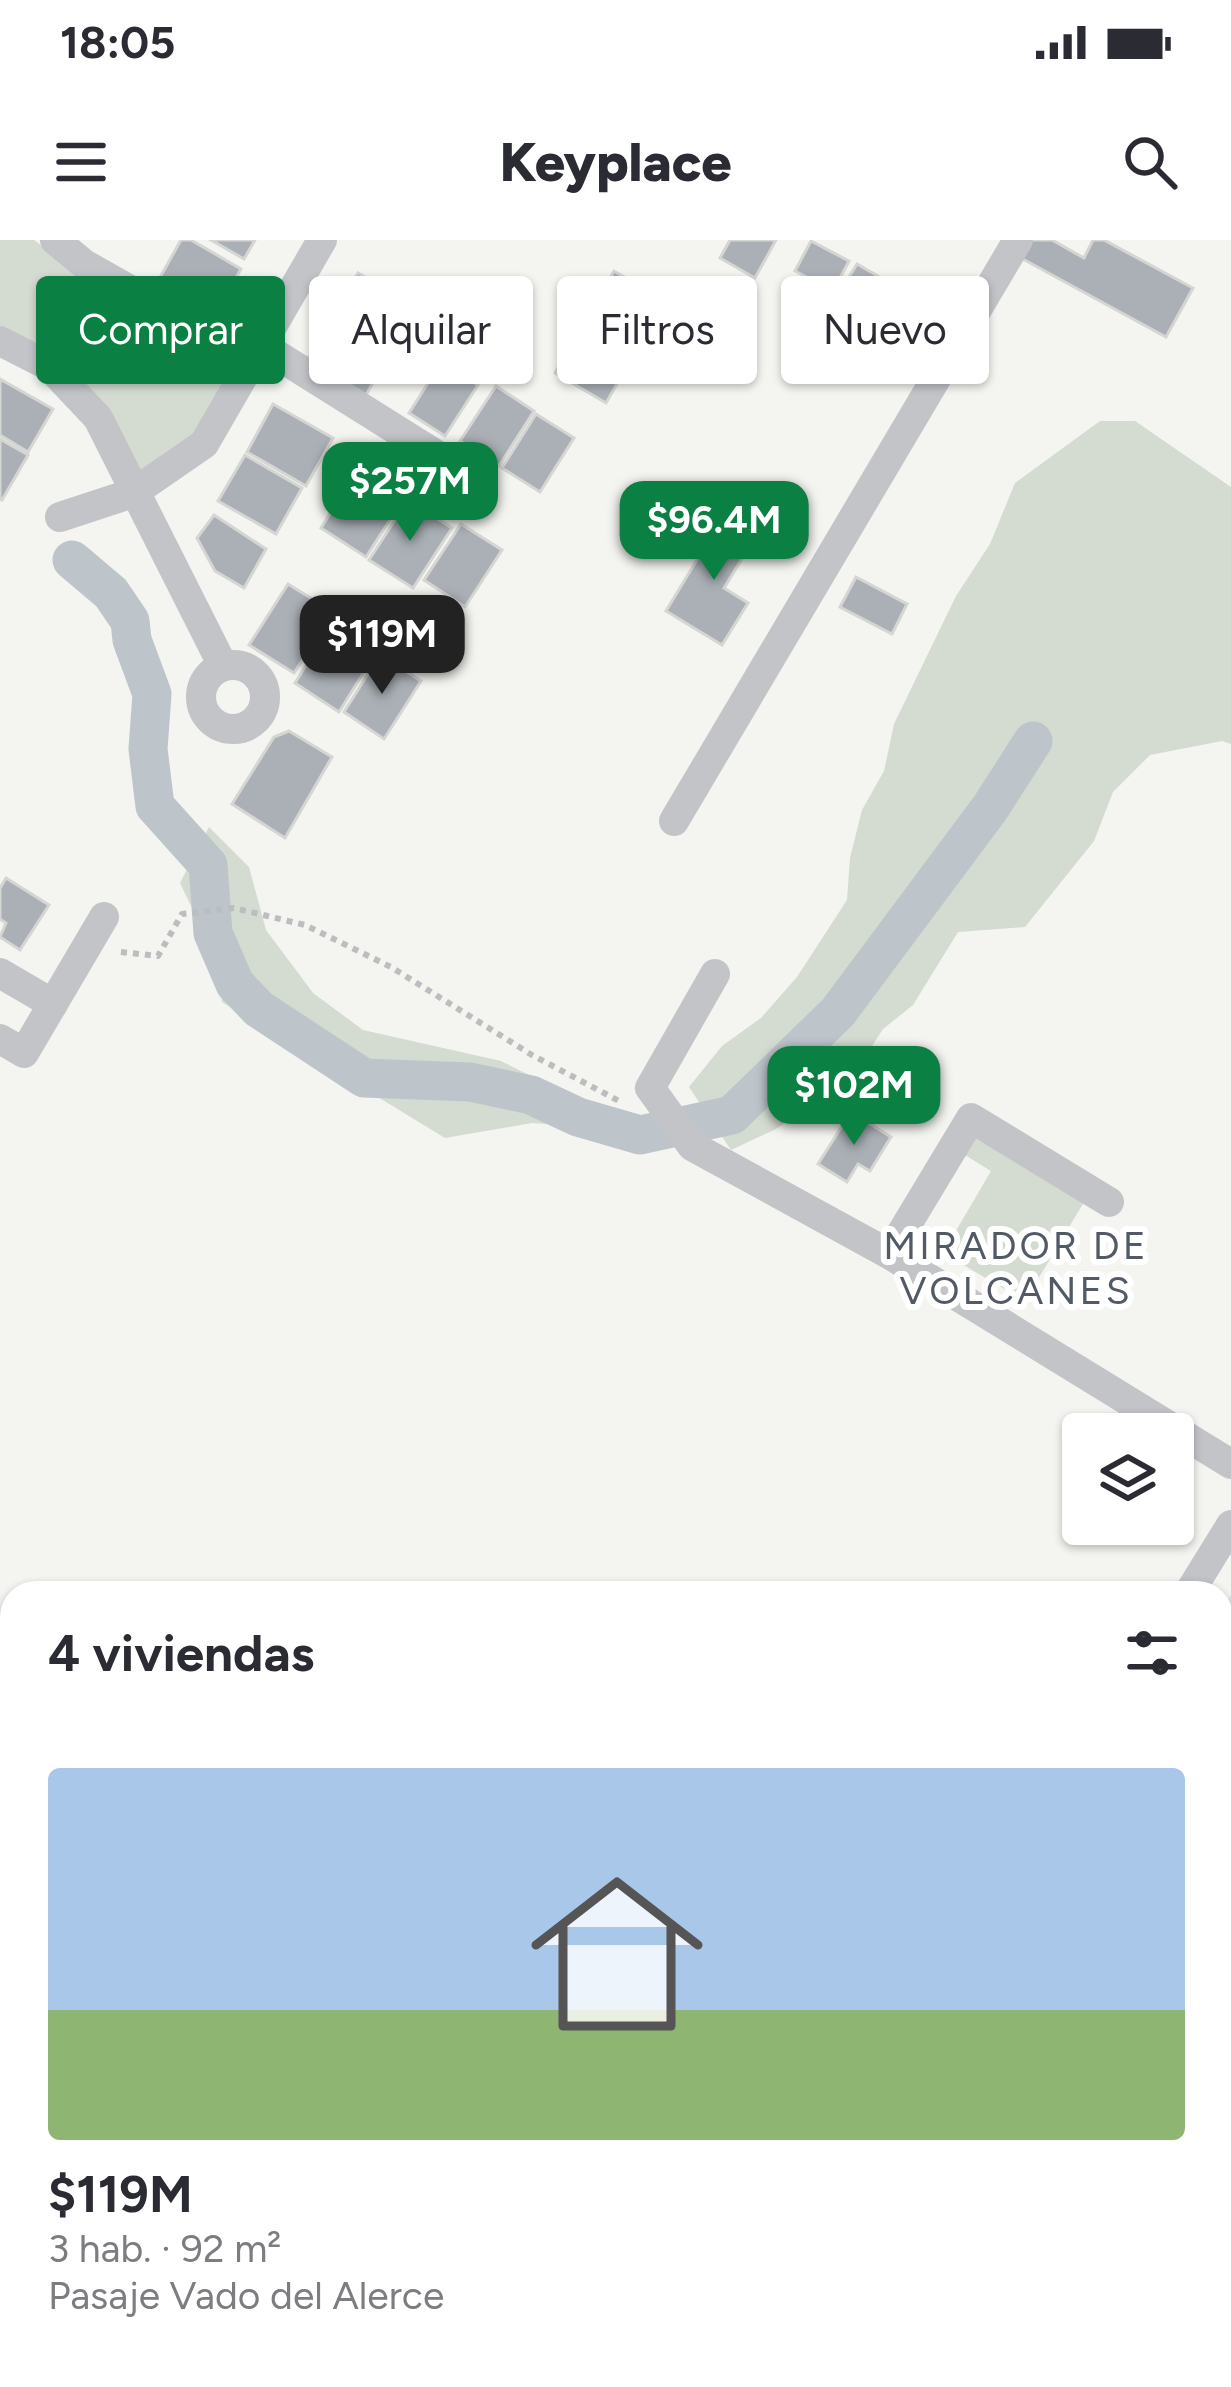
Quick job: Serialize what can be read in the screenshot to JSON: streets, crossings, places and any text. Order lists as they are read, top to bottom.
{
  "districts": ["MIRADOR DE VOLCANES"],
  "page": {
    "status": "18:05",
    "header": "Keyplace",
    "chip": [
      "Comprar",
      "Alquilar",
      "Filtros",
      "Nuevo"
    ],
    "price": [
      "$257M",
      "$96.4M",
      "$119M",
      "$102M"
    ],
    "heading": "4 viviendas",
    "list": [
      {
        "name": "$119M",
        "note": "3 hab. · 92 m² · Pasaje Vado del Alerce"
      }
    ]
  }
}
